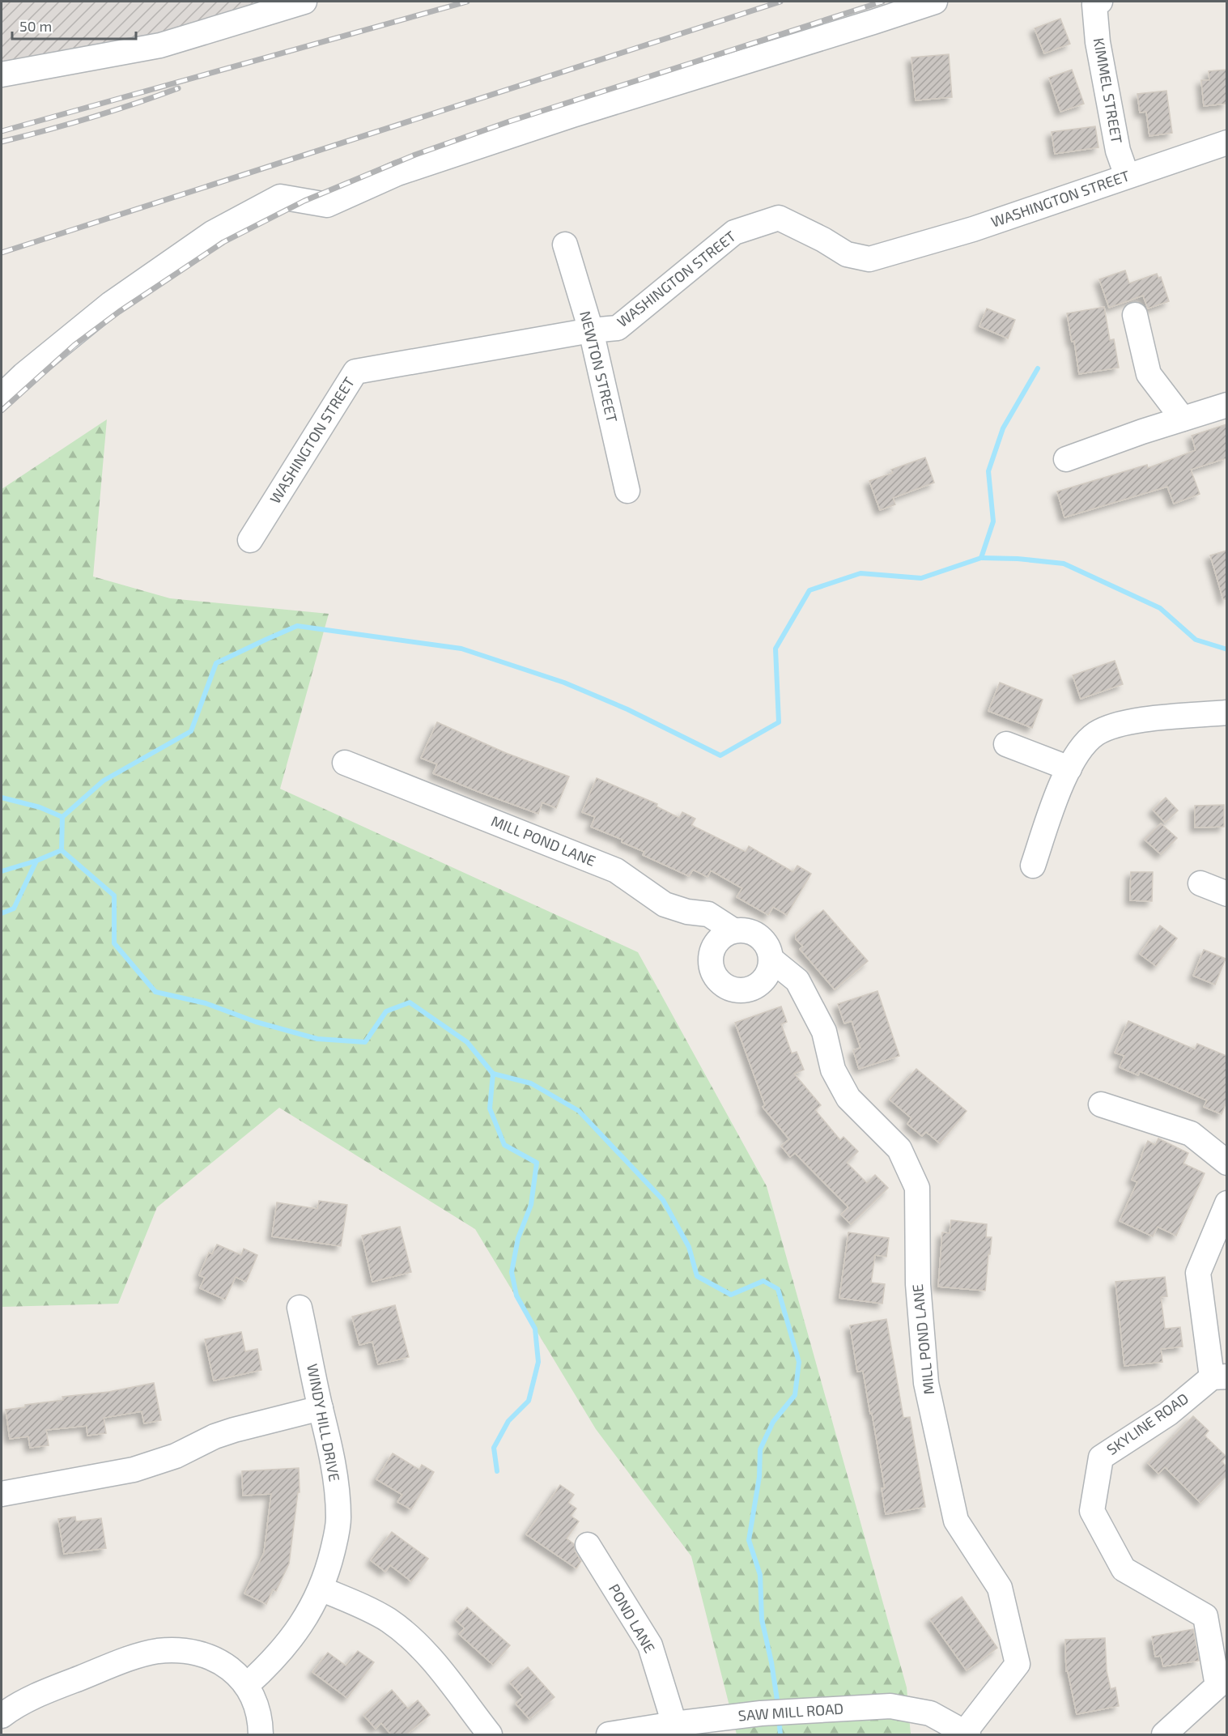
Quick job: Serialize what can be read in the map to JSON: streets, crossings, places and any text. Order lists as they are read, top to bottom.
{
  "streets": {
    "street": [
      "KIMMEL STREET",
      "WASHINGTON STREET",
      "NEWTON STREET",
      "MILL POND LANE",
      "WINDY HILL DRIVE",
      "SKYLINE ROAD",
      "POND LANE",
      "SAW MILL ROAD"
    ]
  },
  "crossings": [
    ["KIMMEL STREET", "WASHINGTON STREET"],
    ["WASHINGTON STREET", "NEWTON STREET"],
    ["MILL POND LANE", "SAW MILL ROAD"],
    ["POND LANE", "SAW MILL ROAD"]
  ],
  "scale_bar": "50 m"
}
